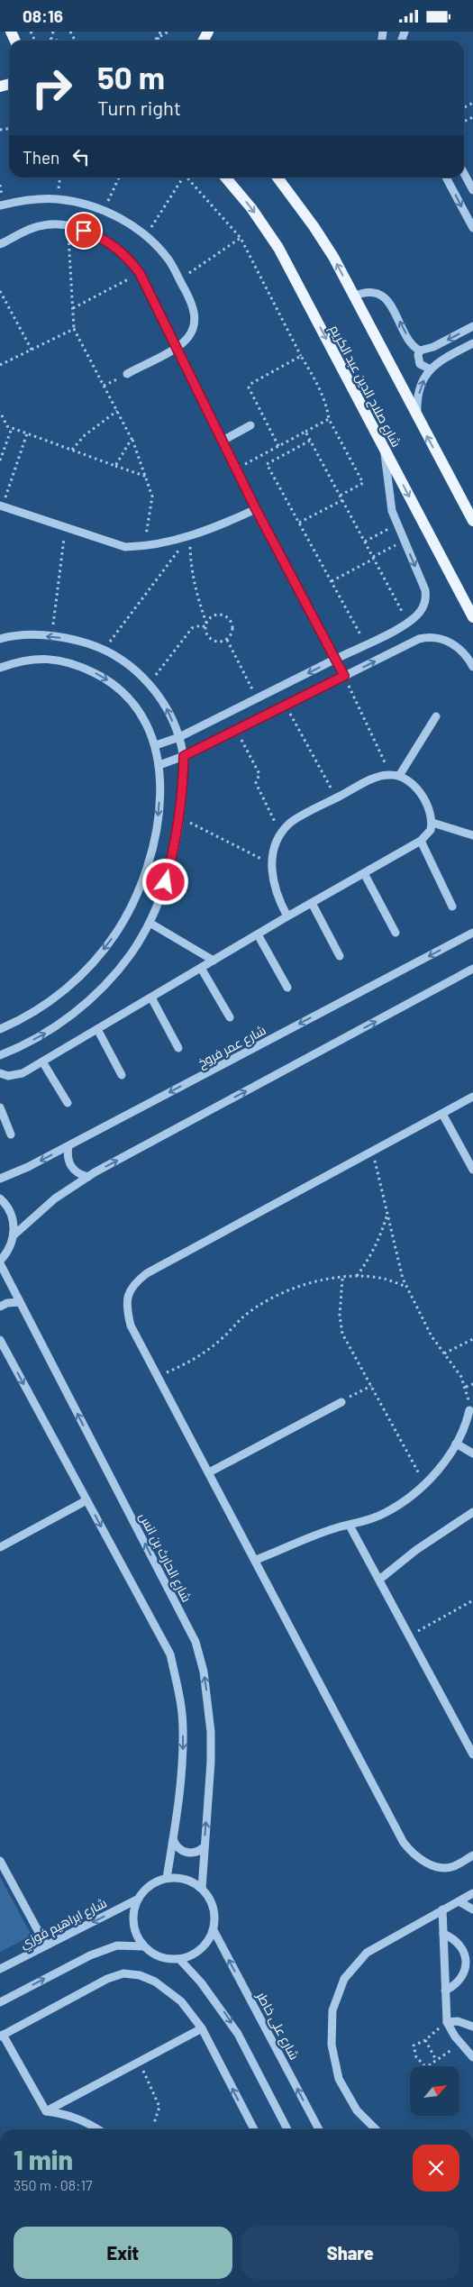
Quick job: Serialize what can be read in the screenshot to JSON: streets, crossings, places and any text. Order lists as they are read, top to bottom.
{
  "streets": {
    "main road": ["شارع صلاح الدين عبد الكريم"],
    "street": [
      "شارع عمر فروخ",
      "شارع الحارث بن انس",
      "شارع ابراهيم فوزي",
      "شارع على خاطر"
    ]
  },
  "crossings": [
    ["شارع الحارث بن انس", "شارع ابراهيم فوزي"],
    ["شارع الحارث بن انس", "شارع على خاطر"],
    ["شارع ابراهيم فوزي", "شارع على خاطر"]
  ],
  "north": "top right",
  "page": {
    "status": "08:16",
    "turn": ["50 m", "Turn right"],
    "then": "Then",
    "heading": ["1 min", "350 m · 08:17"],
    "buttons": ["Exit", "Share"]
  }
}
